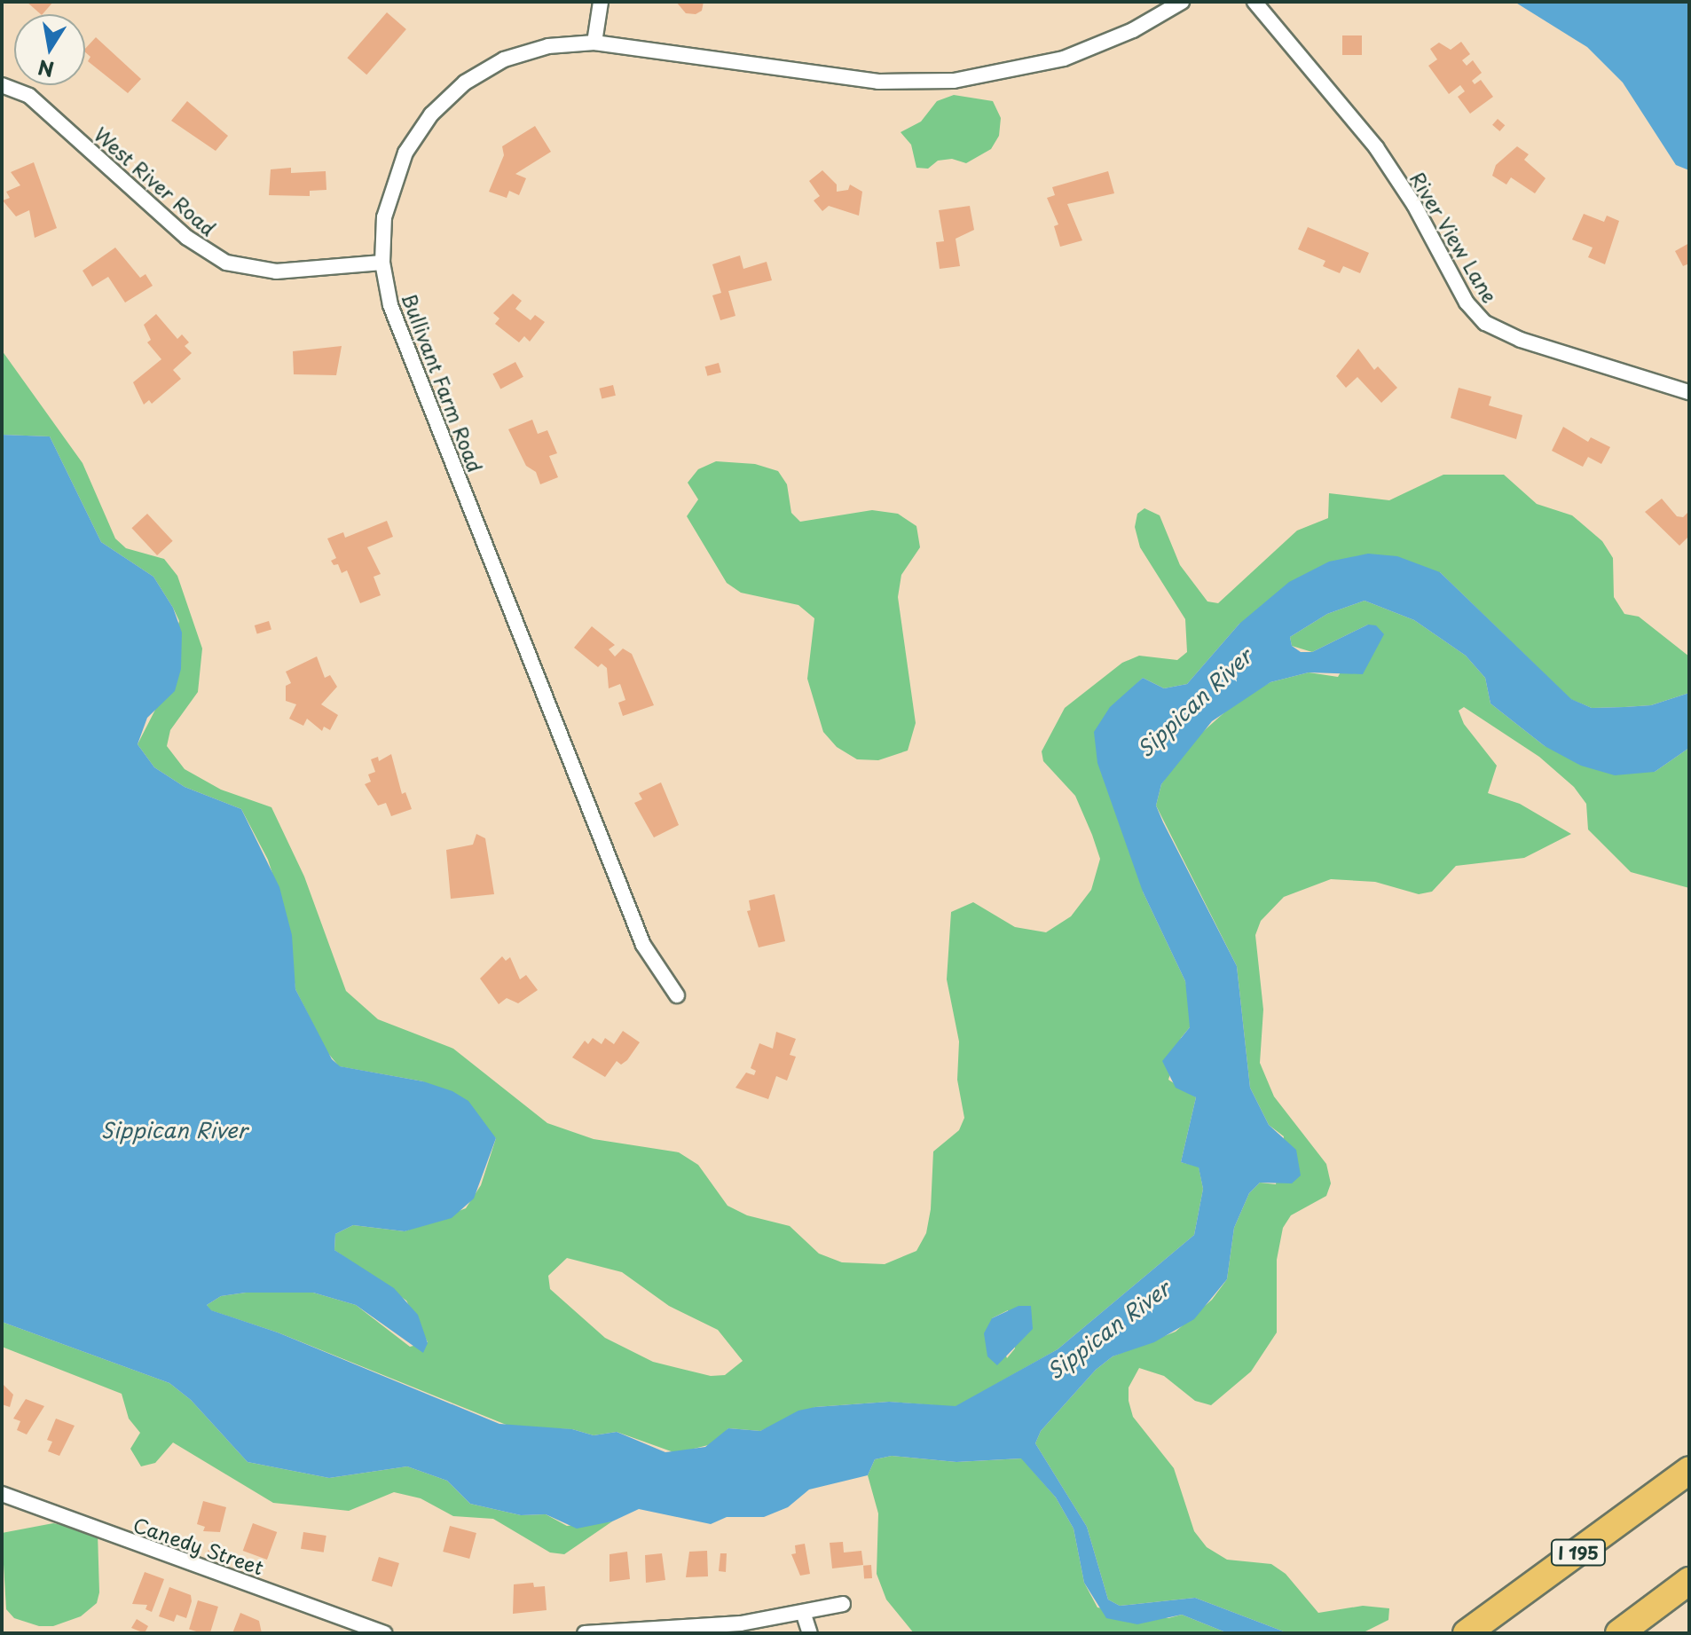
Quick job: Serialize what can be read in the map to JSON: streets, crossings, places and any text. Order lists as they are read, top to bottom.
{
  "streets": {
    "highway": ["I 195"],
    "street": [
      "West River Road",
      "River View Lane",
      "Bullivant Farm Road",
      "Canedy Street"
    ]
  },
  "crossings": [
    ["West River Road", "Bullivant Farm Road"]
  ],
  "water": ["Sippican River"],
  "north": "bottom"
}
